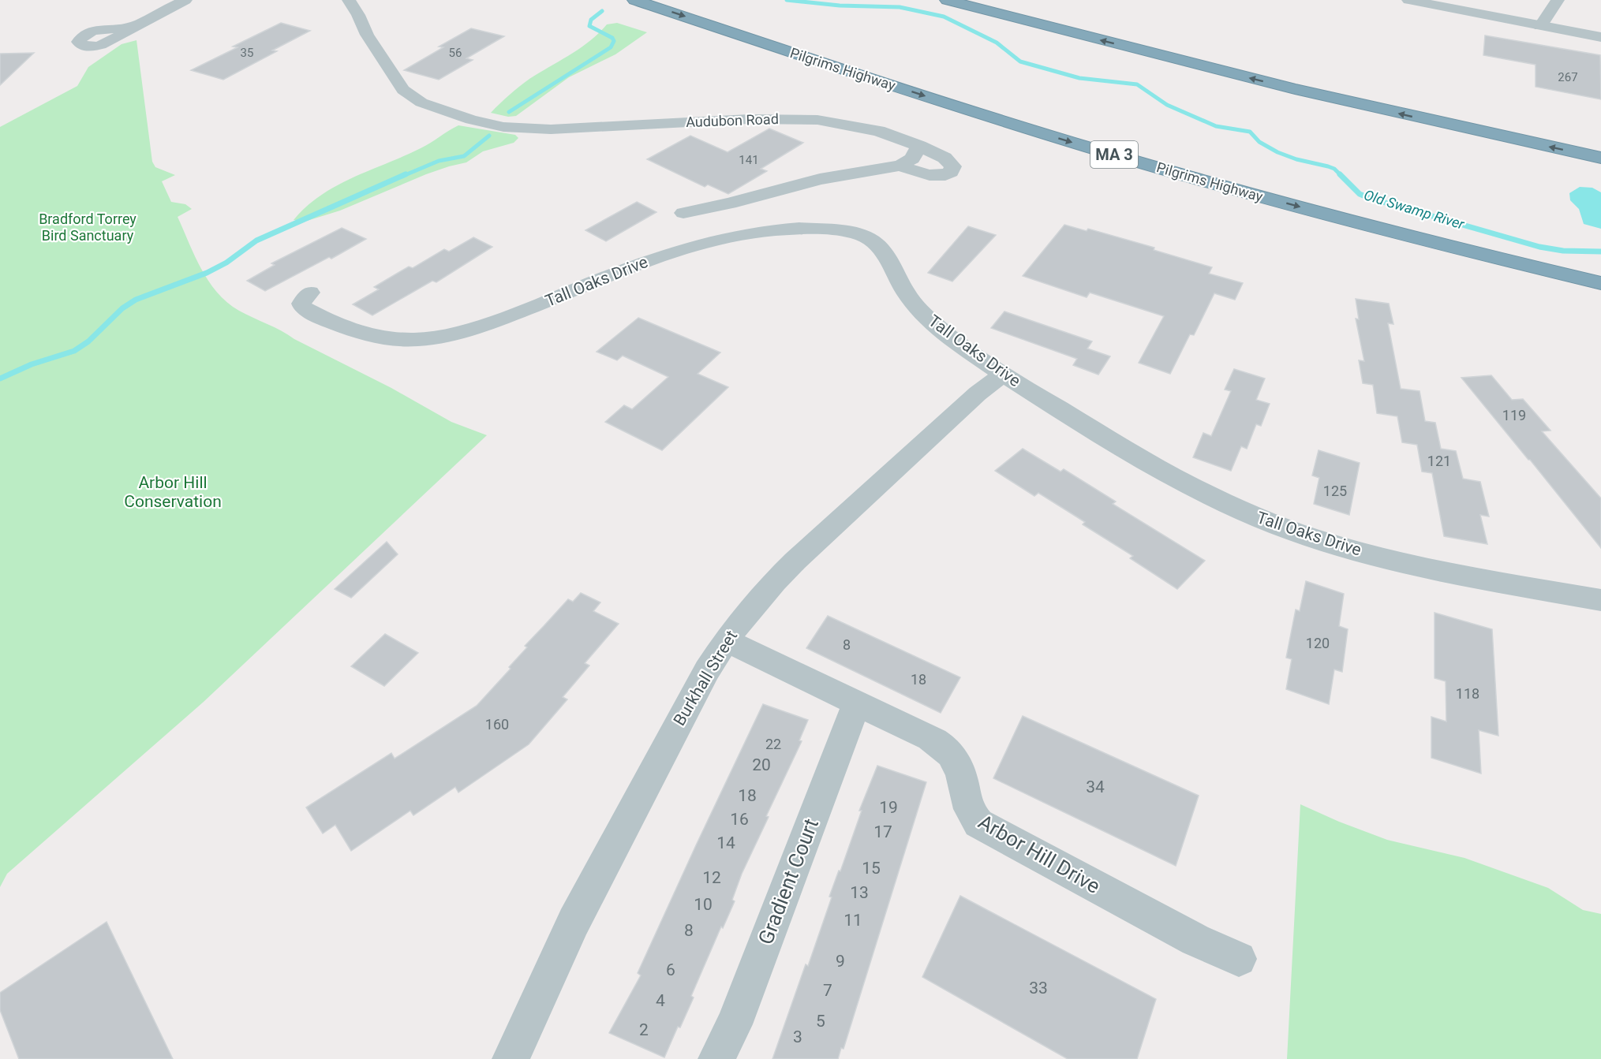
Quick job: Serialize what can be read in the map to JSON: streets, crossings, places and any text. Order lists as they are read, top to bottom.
{
  "streets": {
    "highway": ["Pilgrims Highway", "MA 3"],
    "street": [
      "Audubon Road",
      "Tall Oaks Drive",
      "Burkhall Street",
      "Arbor Hill Drive",
      "Gradient Court"
    ]
  },
  "crossings": [
    ["Tall Oaks Drive", "Burkhall Street"],
    ["Burkhall Street", "Arbor Hill Drive"],
    ["Arbor Hill Drive", "Gradient Court"]
  ],
  "water": ["Old Swamp River"],
  "parks": ["Bradford Torrey Bird Sanctuary", "Arbor Hill Conservation"],
  "house_numbers": [
    "35",
    "56",
    "267",
    "141",
    "119",
    "121",
    "125",
    "120",
    "8",
    "18",
    "118",
    "160",
    "22",
    "20",
    "34",
    "18",
    "19",
    "16",
    "17",
    "14",
    "15",
    "12",
    "13",
    "10",
    "11",
    "8",
    "9",
    "6",
    "33",
    "7",
    "4",
    "5",
    "2",
    "3"
  ]
}
